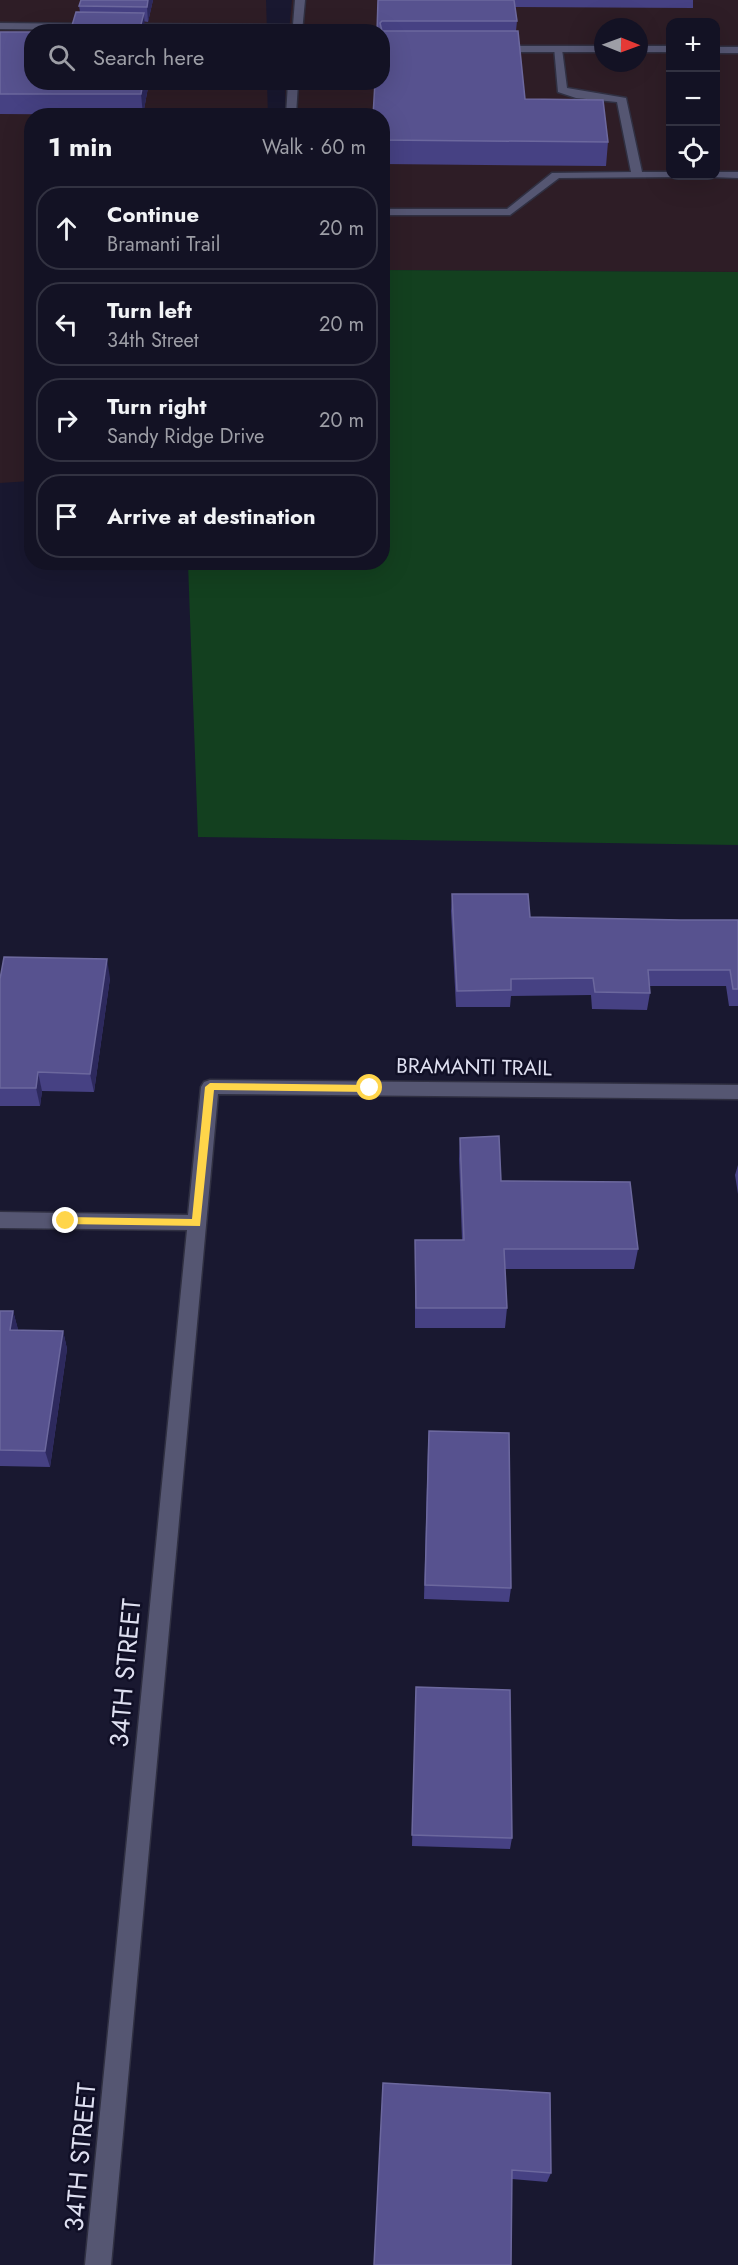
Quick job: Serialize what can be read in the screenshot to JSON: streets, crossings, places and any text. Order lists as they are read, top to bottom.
{
  "streets": {
    "street": ["BRAMANTI TRAIL", "34TH STREET"]
  },
  "crossings": [
    ["BRAMANTI TRAIL", "34TH STREET"]
  ],
  "north": "right",
  "page": {
    "map_buttons": ["+", "−"],
    "search": "Search here",
    "heading": ["1 min", "Walk · 60 m"],
    "list": [
      ["Continue", "Bramanti Trail", "20 m"],
      ["Turn left", "34th Street", "20 m"],
      ["Turn right", "Sandy Ridge Drive", "20 m"],
      "Arrive at destination"
    ]
  }
}
